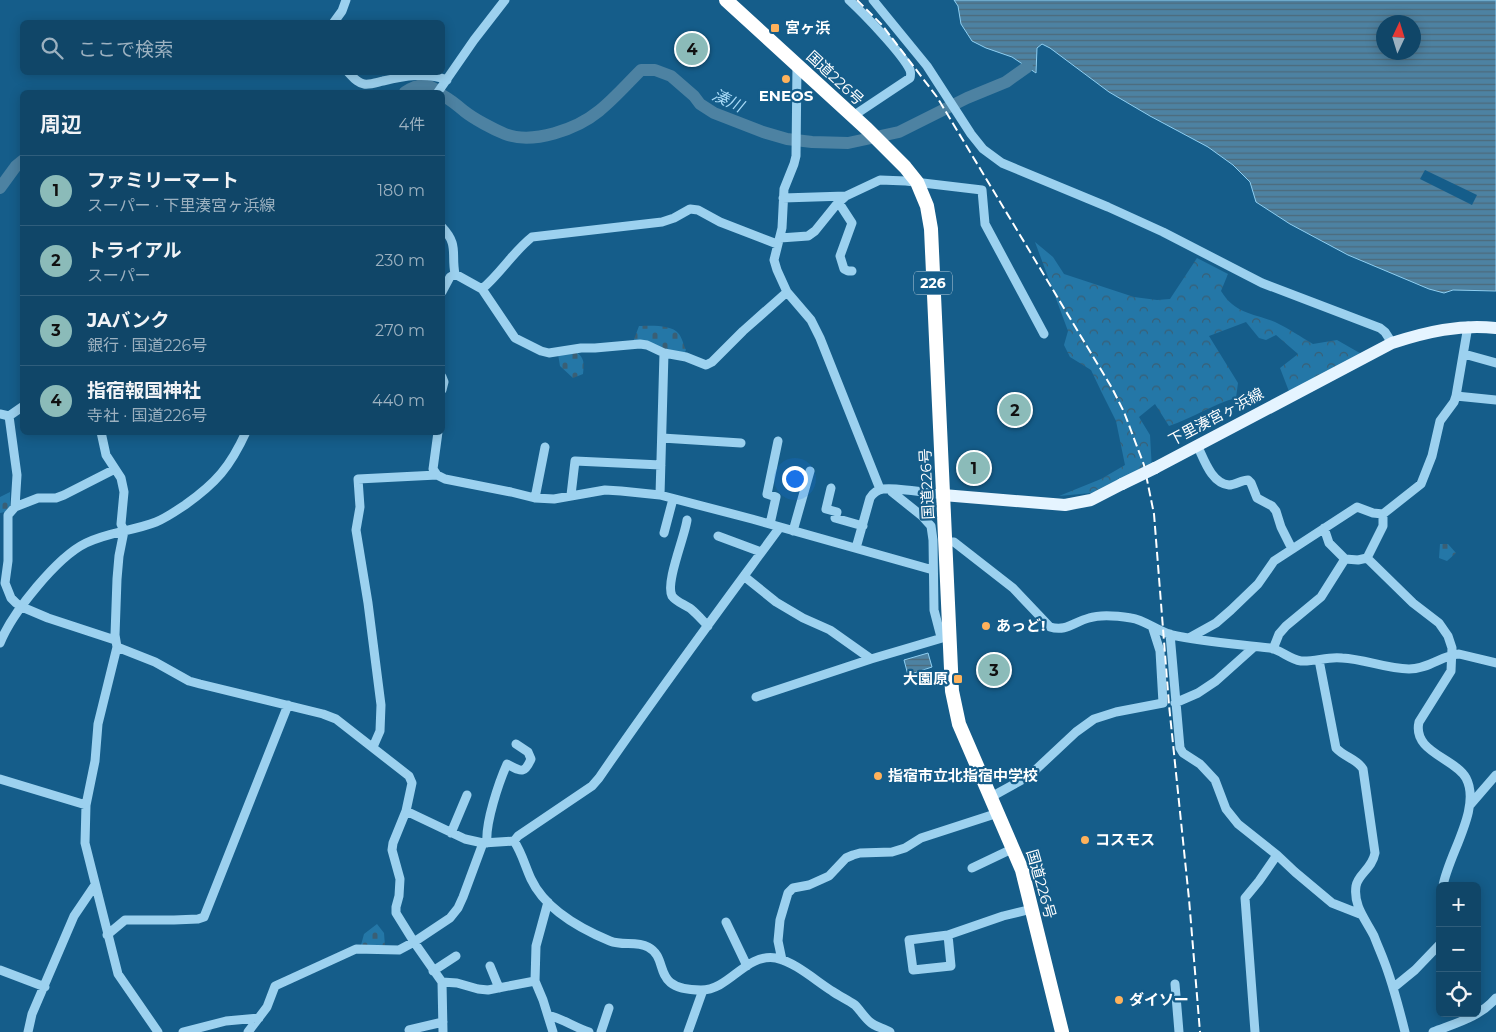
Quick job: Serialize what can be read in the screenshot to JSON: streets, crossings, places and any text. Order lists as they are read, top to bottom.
{
  "streets": {
    "highway": ["国道226号", "226"],
    "main road": ["下里湊宮ヶ浜線"]
  },
  "crossings": [
    ["国道226号", "下里湊宮ヶ浜線"]
  ],
  "water": ["湊川"],
  "places": {
    "transit": ["宮ヶ浜", "大園原"],
    "other": [
      "ENEOS",
      "あっど!",
      "指宿市立北指宿中学校",
      "コスモス",
      "ダイソー"
    ]
  },
  "north": "top",
  "page": {
    "search": "ここで検索",
    "pins": [
      "4",
      "2",
      "1",
      "3"
    ],
    "heading": ["周辺", "4件"],
    "list": [
      {
        "mark": "1",
        "name": "ファミリーマート",
        "note": "スーパー · 下里湊宮ヶ浜線",
        "value": "180 m"
      },
      {
        "mark": "2",
        "name": "トライアル",
        "note": "スーパー",
        "value": "230 m"
      },
      {
        "mark": "3",
        "name": "JAバンク",
        "note": "銀行 · 国道226号",
        "value": "270 m"
      },
      {
        "mark": "4",
        "name": "指宿報国神社",
        "note": "寺社 · 国道226号",
        "value": "440 m"
      }
    ],
    "map_buttons": ["+", "−"]
  }
}
